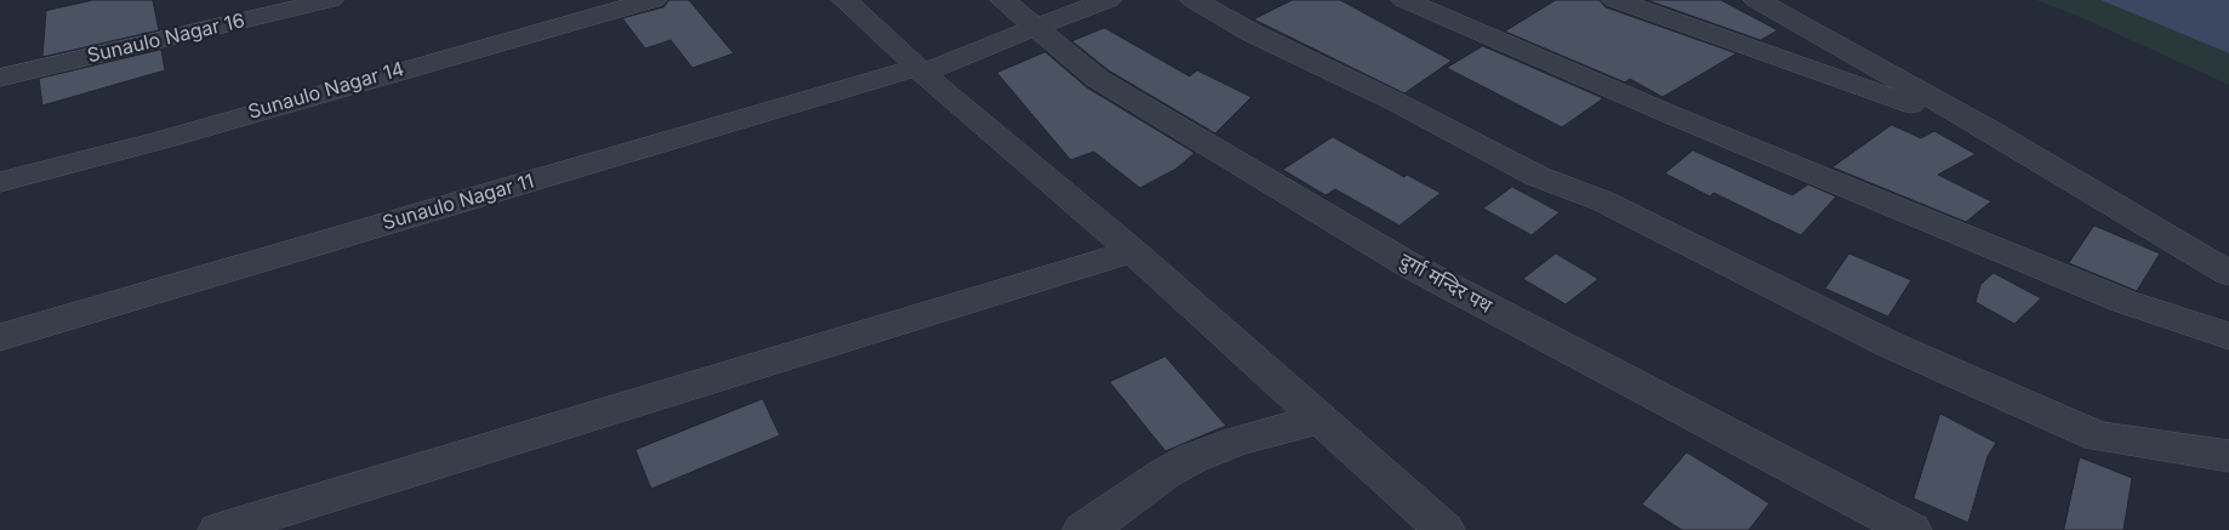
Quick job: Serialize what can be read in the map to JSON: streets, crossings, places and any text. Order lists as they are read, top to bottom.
{
  "streets": {
    "street": [
      "Sunaulo Nagar 16",
      "Sunaulo Nagar 14",
      "Sunaulo Nagar 11",
      "दुर्गा मन्दिर पथ"
    ]
  },
  "crossings": [
    ["Sunaulo Nagar 11", "दुर्गा मन्दिर पथ"]
  ]
}
